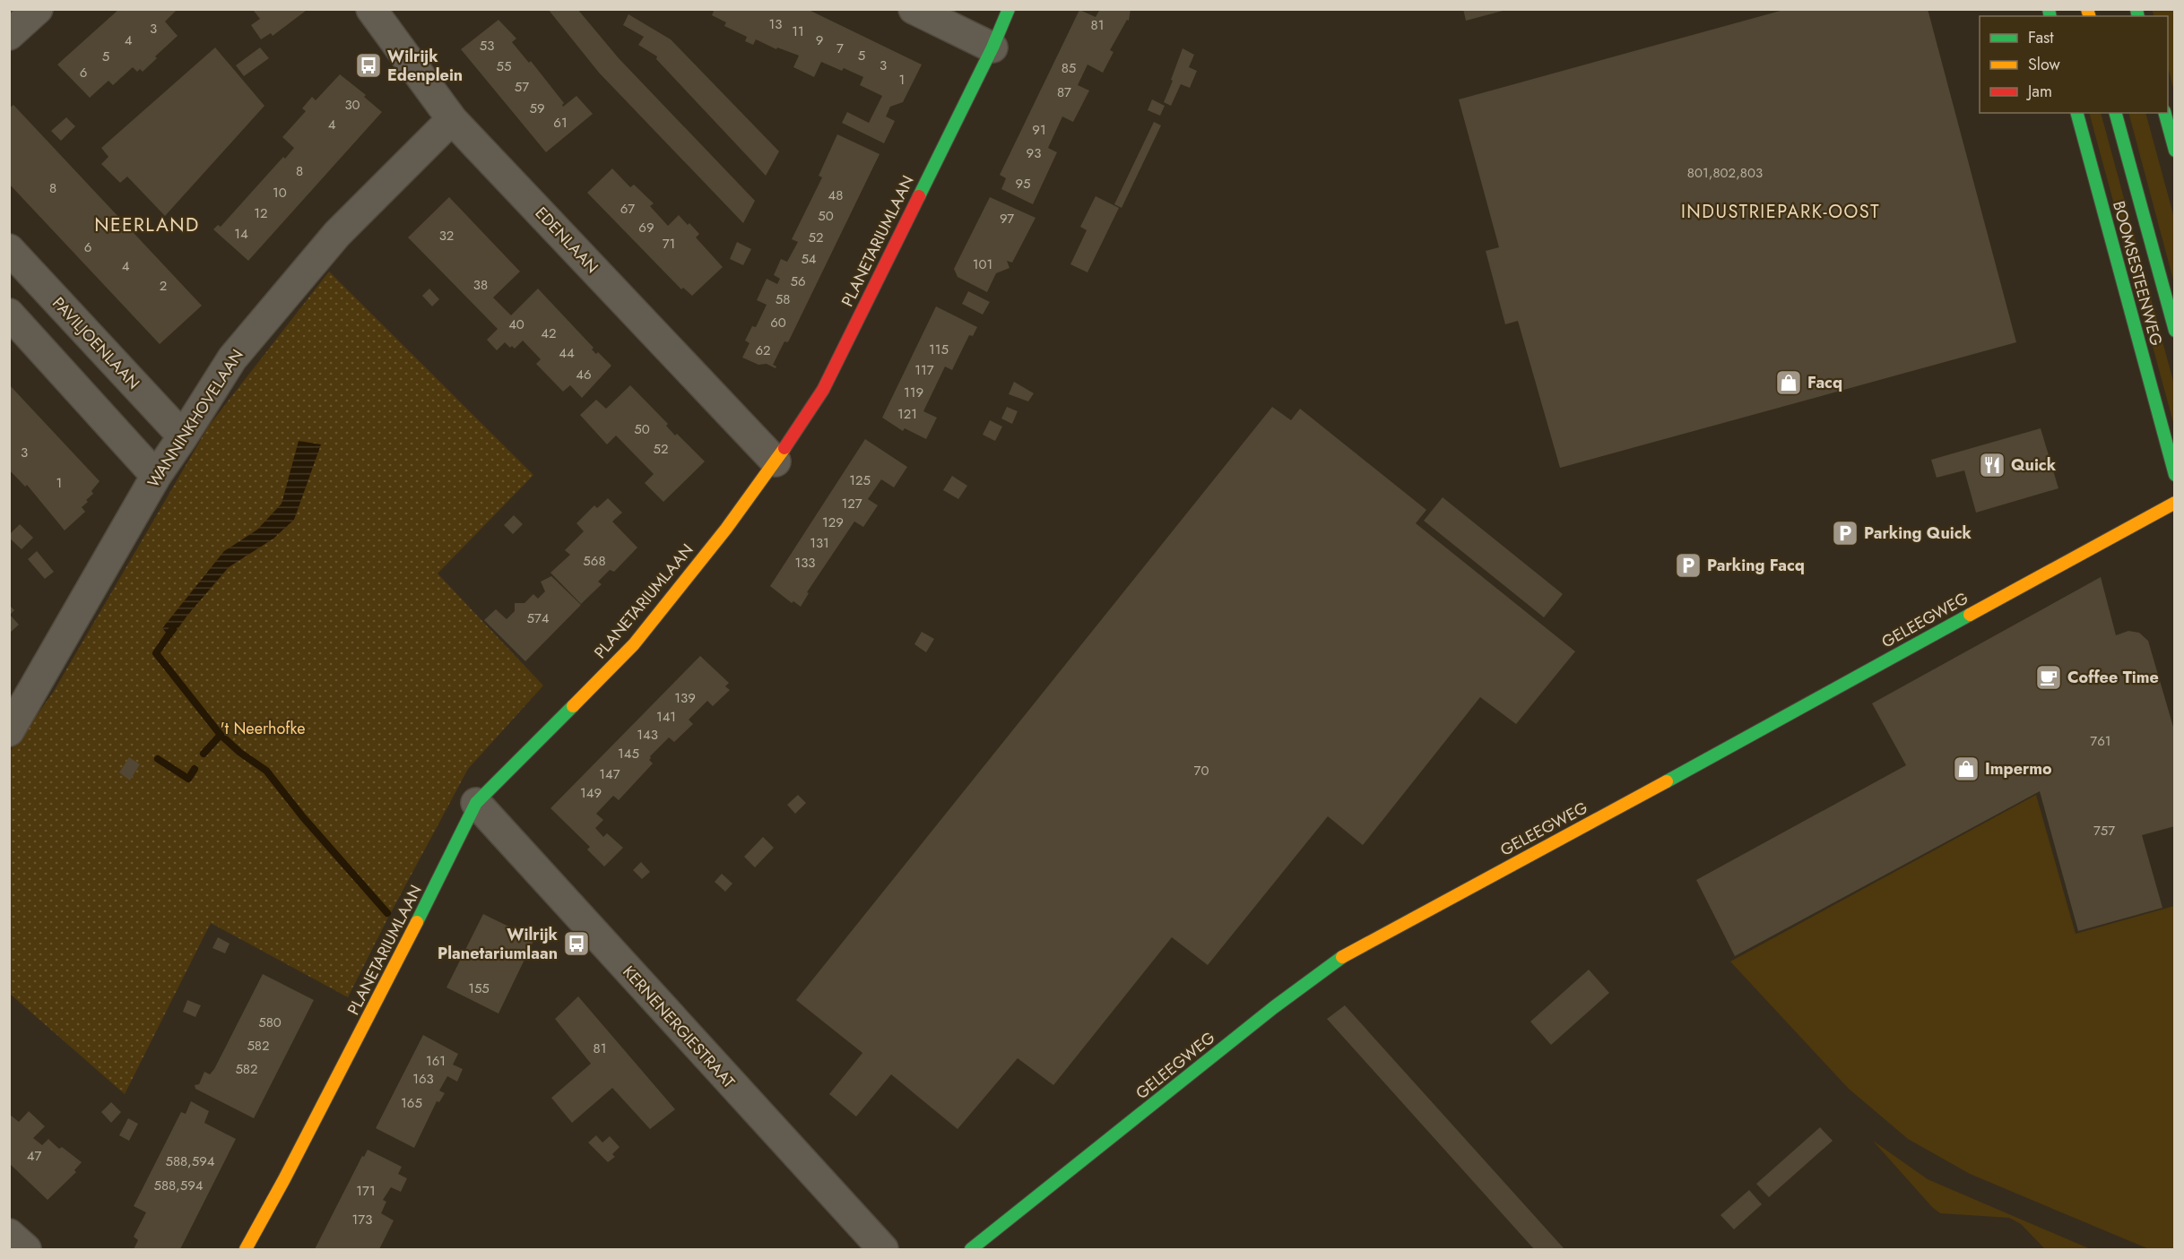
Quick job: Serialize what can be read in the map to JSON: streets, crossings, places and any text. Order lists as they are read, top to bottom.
{
  "streets": {
    "main road": ["PLANETARIUMLAAN", "BOOMSESTEENWEG", "GELEEGWEG"],
    "street": [
      "EDENLAAN",
      "PAVILJOENLAAN",
      "WANNINKHOVELAAN",
      "KERNENERGIESTRAAT"
    ]
  },
  "crossings": [
    ["EDENLAAN", "PLANETARIUMLAAN"],
    ["EDENLAAN", "WANNINKHOVELAAN"],
    ["PLANETARIUMLAAN", "KERNENERGIESTRAAT"],
    ["PAVILJOENLAAN", "WANNINKHOVELAAN"]
  ],
  "districts": ["INDUSTRIEPARK-OOST", "NEERLAND"],
  "parks": ["'t Neerhofke"],
  "places": {
    "bus stop": ["Wilrijk Edenplein", "Wilrijk Planetariumlaan"],
    "shop": ["Facq", "Impermo"],
    "restaurant": ["Quick"],
    "parking": ["Parking Quick", "Parking Facq"],
    "cafe": ["Coffee Time"]
  },
  "house_numbers": [
    "13",
    "81",
    "3",
    "11",
    "4",
    "9",
    "53",
    "7",
    "5",
    "5",
    "3",
    "55",
    "85",
    "6",
    "1",
    "57",
    "87",
    "30",
    "59",
    "61",
    "4",
    "91",
    "93",
    "8",
    "801,802,803",
    "95",
    "8",
    "10",
    "48",
    "67",
    "12",
    "50",
    "97",
    "69",
    "14",
    "32",
    "52",
    "71",
    "6",
    "54",
    "101",
    "4",
    "56",
    "38",
    "2",
    "58",
    "60",
    "40",
    "42",
    "115",
    "62",
    "44",
    "117",
    "46",
    "119",
    "121",
    "50",
    "52",
    "3",
    "125",
    "1",
    "127",
    "129",
    "131",
    "568",
    "133",
    "574",
    "139",
    "141",
    "143",
    "761",
    "145",
    "70",
    "147",
    "149",
    "757",
    "155",
    "580",
    "582",
    "81",
    "161",
    "582",
    "163",
    "165",
    "47",
    "588,594",
    "588,594",
    "171",
    "173"
  ],
  "legend": ["Fast", "Slow", "Jam"]
}
